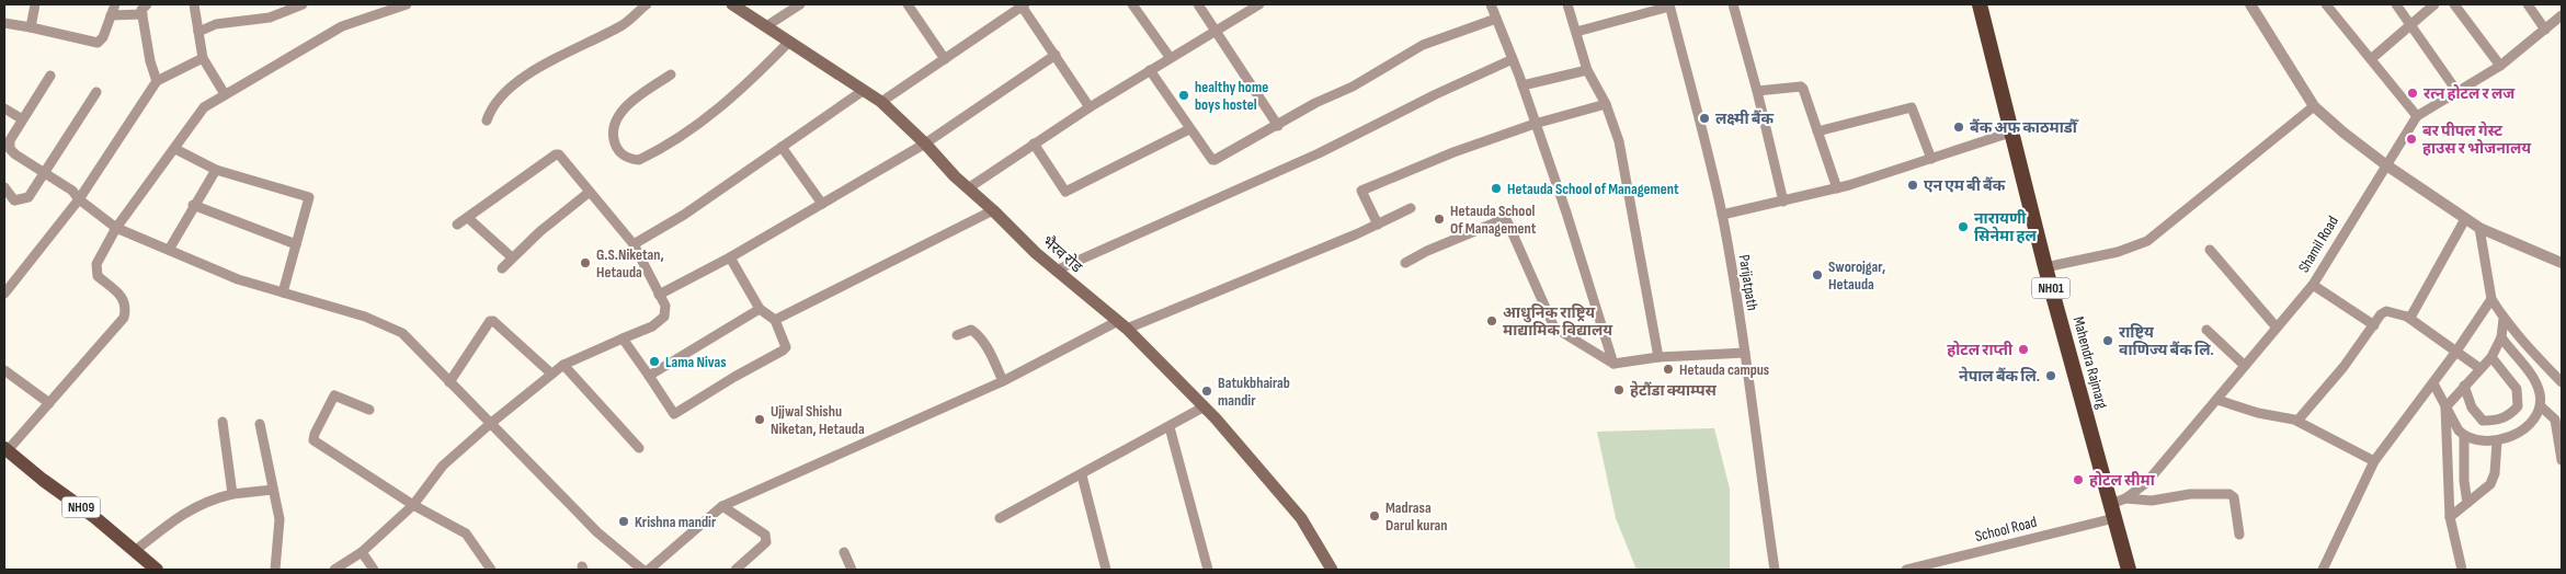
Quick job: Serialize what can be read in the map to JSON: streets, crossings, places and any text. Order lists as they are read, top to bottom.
{
  "streets": {
    "highway": ["NH01", "Mahendra Rajmarg"],
    "main road": ["भैरव रोड", "NH09"],
    "street": ["Shamil Road", "Parijatpath", "School Road"]
  },
  "crossings": [
    ["Shamil Road", "Mahendra Rajmarg"],
    ["Shamil Road", "School Road"],
    ["Mahendra Rajmarg", "School Road"]
  ],
  "places": [
    "रत्‍न होटल र लज",
    "healthy home boys hostel",
    "लक्ष्मी बैंक",
    "बैंक अफ काठमाडौँ",
    "बर पीपल गेस्ट हाउस र भोजनालय",
    "एन एम बी बैंक",
    "Hetauda School of Management",
    "Hetauda School Of Management",
    "नारायणी सिनेमा हल",
    "G.S.Niketan, Hetauda",
    "Sworojgar, Hetauda",
    "आधुनिक राष्ट्रिय माद्यामिक विद्यालय",
    "राष्ट्रिय वाणिज्य बैंक लि.",
    "होटल राप्ती",
    "Lama Nivas",
    "Hetauda campus",
    "नेपाल बैंक लि.",
    "हेटौंडा क्याम्पस",
    "Batukbhairab mandir",
    "Ujjwal Shishu Niketan, Hetauda",
    "होटल सीमा",
    "Madrasa Darul kuran",
    "Krishna mandir"
  ]
}
